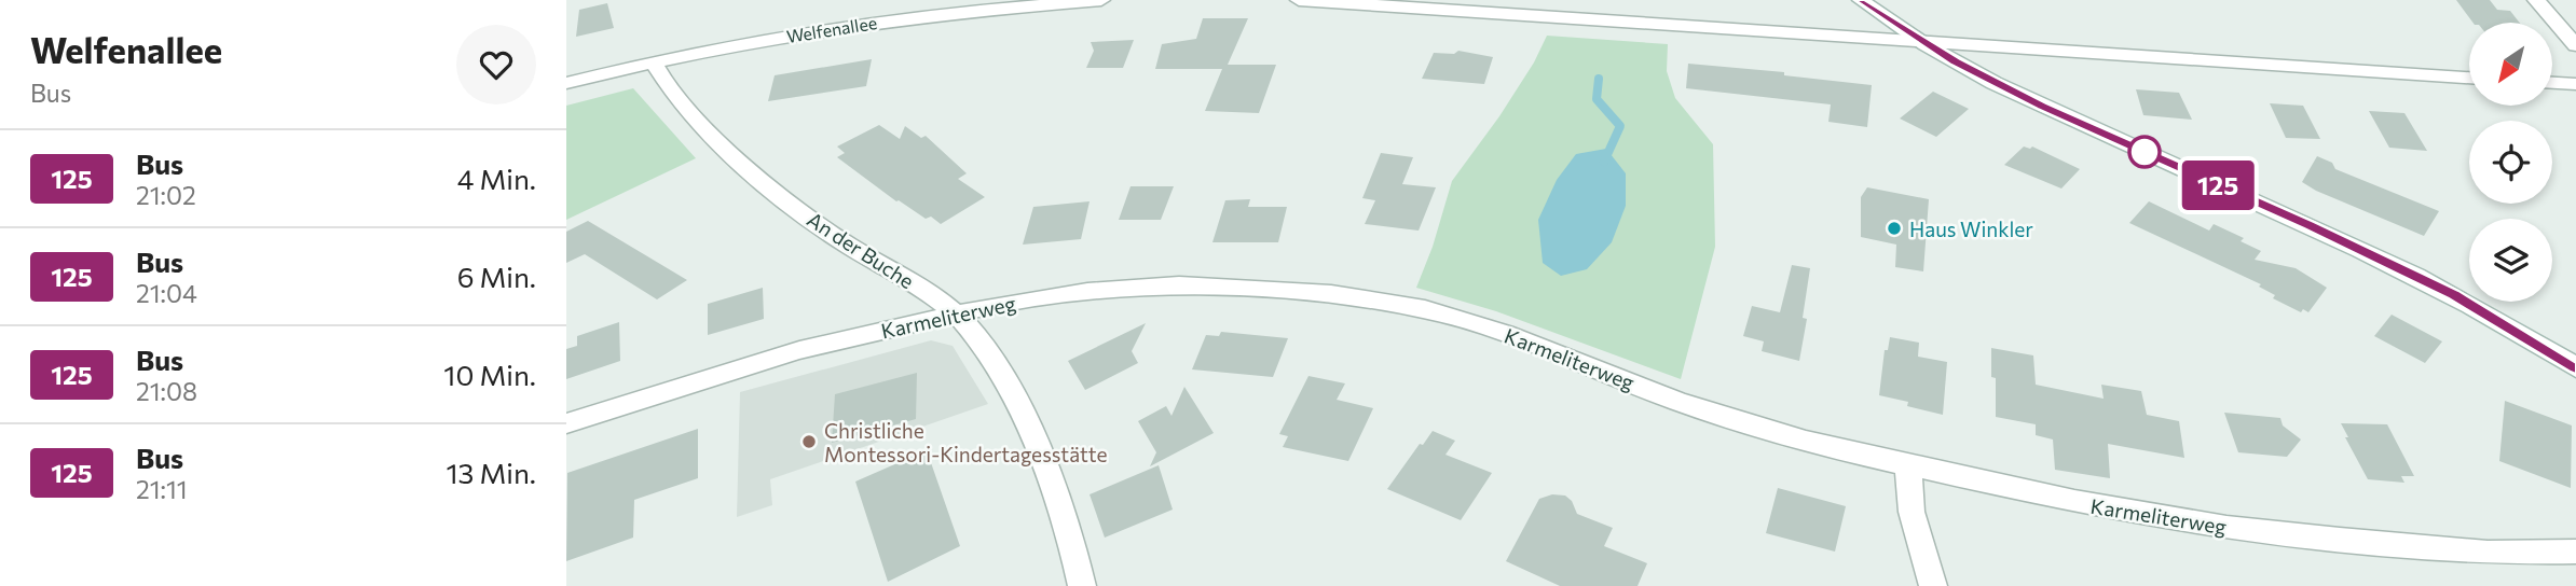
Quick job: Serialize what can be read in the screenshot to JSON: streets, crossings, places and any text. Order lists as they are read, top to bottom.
{
  "streets": {
    "street": ["Welfenallee", "An der Buche", "Karmeliterweg"]
  },
  "crossings": [
    ["Welfenallee", "An der Buche"],
    ["An der Buche", "Karmeliterweg"]
  ],
  "places": ["Haus Winkler", "Christliche Montessori-Kindertagesstätte"],
  "lines": ["bus line 125"],
  "north": "bottom left",
  "page": {
    "heading": ["Welfenallee", "Bus"],
    "on_map": "125",
    "list": [
      {
        "mark": "125",
        "name": "Bus",
        "note": "21:02",
        "value": "4 Min."
      },
      {
        "mark": "125",
        "name": "Bus",
        "note": "21:04",
        "value": "6 Min."
      },
      {
        "mark": "125",
        "name": "Bus",
        "note": "21:08",
        "value": "10 Min."
      },
      {
        "mark": "125",
        "name": "Bus",
        "note": "21:11",
        "value": "13 Min."
      }
    ]
  }
}
